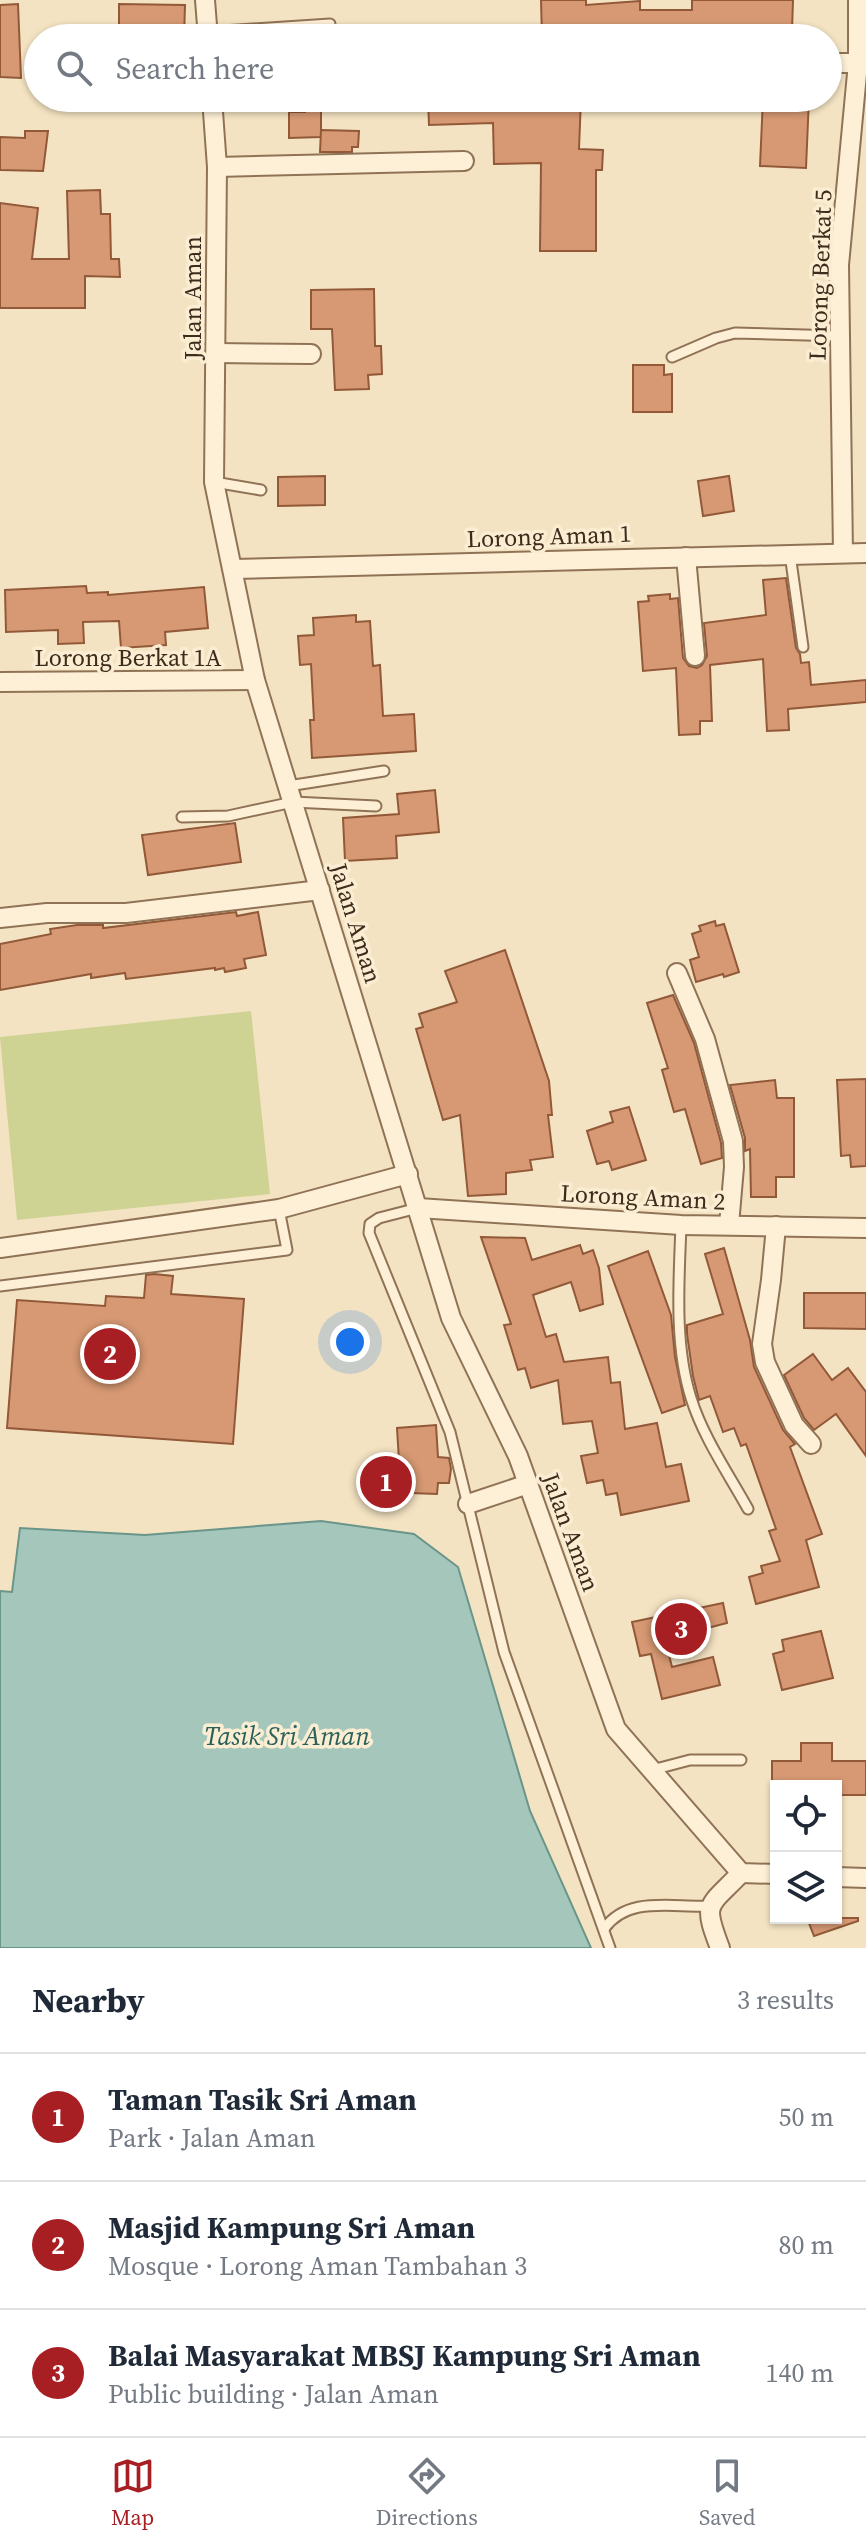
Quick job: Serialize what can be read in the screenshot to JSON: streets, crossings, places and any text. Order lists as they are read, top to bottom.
{
  "streets": {
    "street": [
      "Lorong Berkat 5",
      "Jalan Aman",
      "Lorong Aman 1",
      "Lorong Berkat 1A",
      "Lorong Aman 2"
    ]
  },
  "crossings": [
    ["Lorong Berkat 5", "Lorong Aman 1"],
    ["Jalan Aman", "Lorong Aman 1"],
    ["Jalan Aman", "Lorong Berkat 1A"],
    ["Jalan Aman", "Lorong Aman 2"]
  ],
  "water": ["Tasik Sri Aman"],
  "page": {
    "search": "Search here",
    "pins": ["2", "1", "3"],
    "heading": ["Nearby", "3 results"],
    "list": [
      {
        "mark": "1",
        "name": "Taman Tasik Sri Aman",
        "note": "Park · Jalan Aman",
        "value": "50 m"
      },
      {
        "mark": "2",
        "name": "Masjid Kampung Sri Aman",
        "note": "Mosque · Lorong Aman Tambahan 3",
        "value": "80 m"
      },
      {
        "mark": "3",
        "name": "Balai Masyarakat MBSJ Kampung Sri Aman",
        "note": "Public building · Jalan Aman",
        "value": "140 m"
      }
    ],
    "nav": ["Map", "Directions", "Saved"]
  }
}
